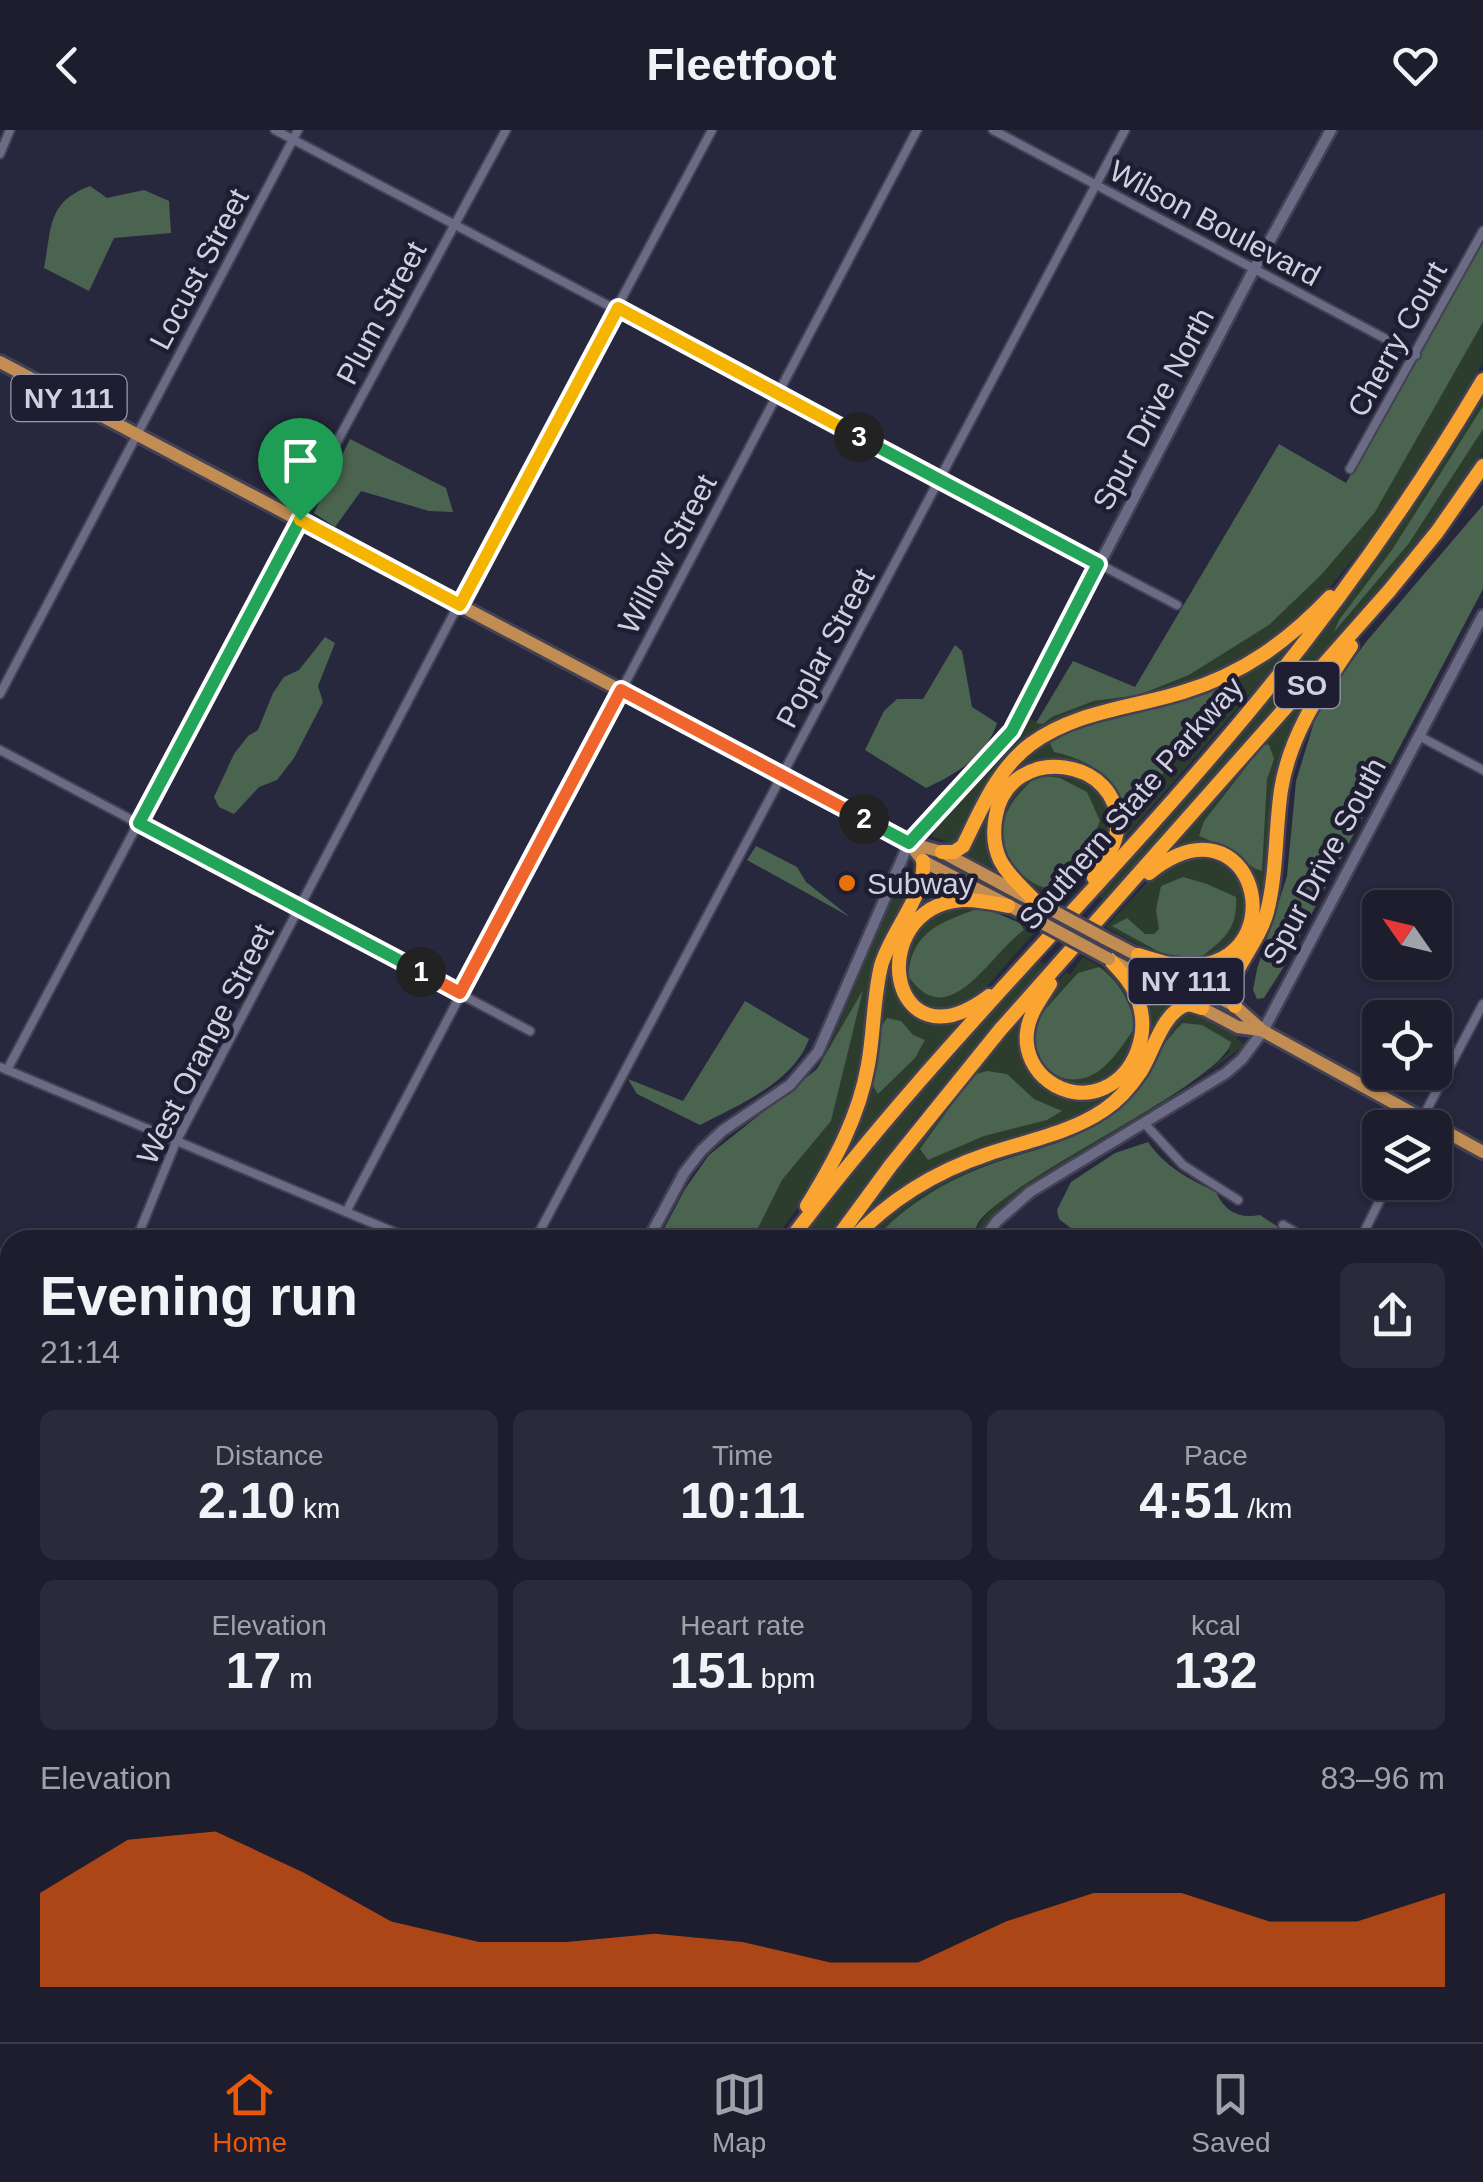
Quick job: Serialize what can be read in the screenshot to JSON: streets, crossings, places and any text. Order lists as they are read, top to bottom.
{
  "streets": {
    "highway": ["SO", "Southern State Parkway"],
    "main road": ["NY 111"],
    "street": [
      "Wilson Boulevard",
      "Locust Street",
      "Plum Street",
      "Cherry Court",
      "Spur Drive North",
      "Willow Street",
      "Poplar Street",
      "Spur Drive South",
      "West Orange Street"
    ]
  },
  "crossings": [
    ["Wilson Boulevard", "Cherry Court"],
    ["Wilson Boulevard", "Spur Drive North"],
    ["Wilson Boulevard", "Poplar Street"],
    ["Locust Street", "NY 111"],
    ["Plum Street", "NY 111"],
    ["NY 111", "Spur Drive North"],
    ["NY 111", "Willow Street"],
    ["NY 111", "Poplar Street"],
    ["NY 111", "Spur Drive South"],
    ["NY 111", "West Orange Street"]
  ],
  "places": ["Subway"],
  "north": "top left",
  "page": {
    "header": "Fleetfoot",
    "pins": ["3", "2", "1"],
    "heading": ["Evening run", "21:14"],
    "stats": [
      ["Distance", "2.10 km"],
      ["Time", "10:11"],
      ["Pace", "4:51 /km"],
      ["Elevation", "17 m"],
      ["Heart rate", "151 bpm"],
      ["kcal", "132"]
    ],
    "chart": ["Elevation", "83–96 m"],
    "tabs": ["Home", "Map", "Saved"]
  }
}
